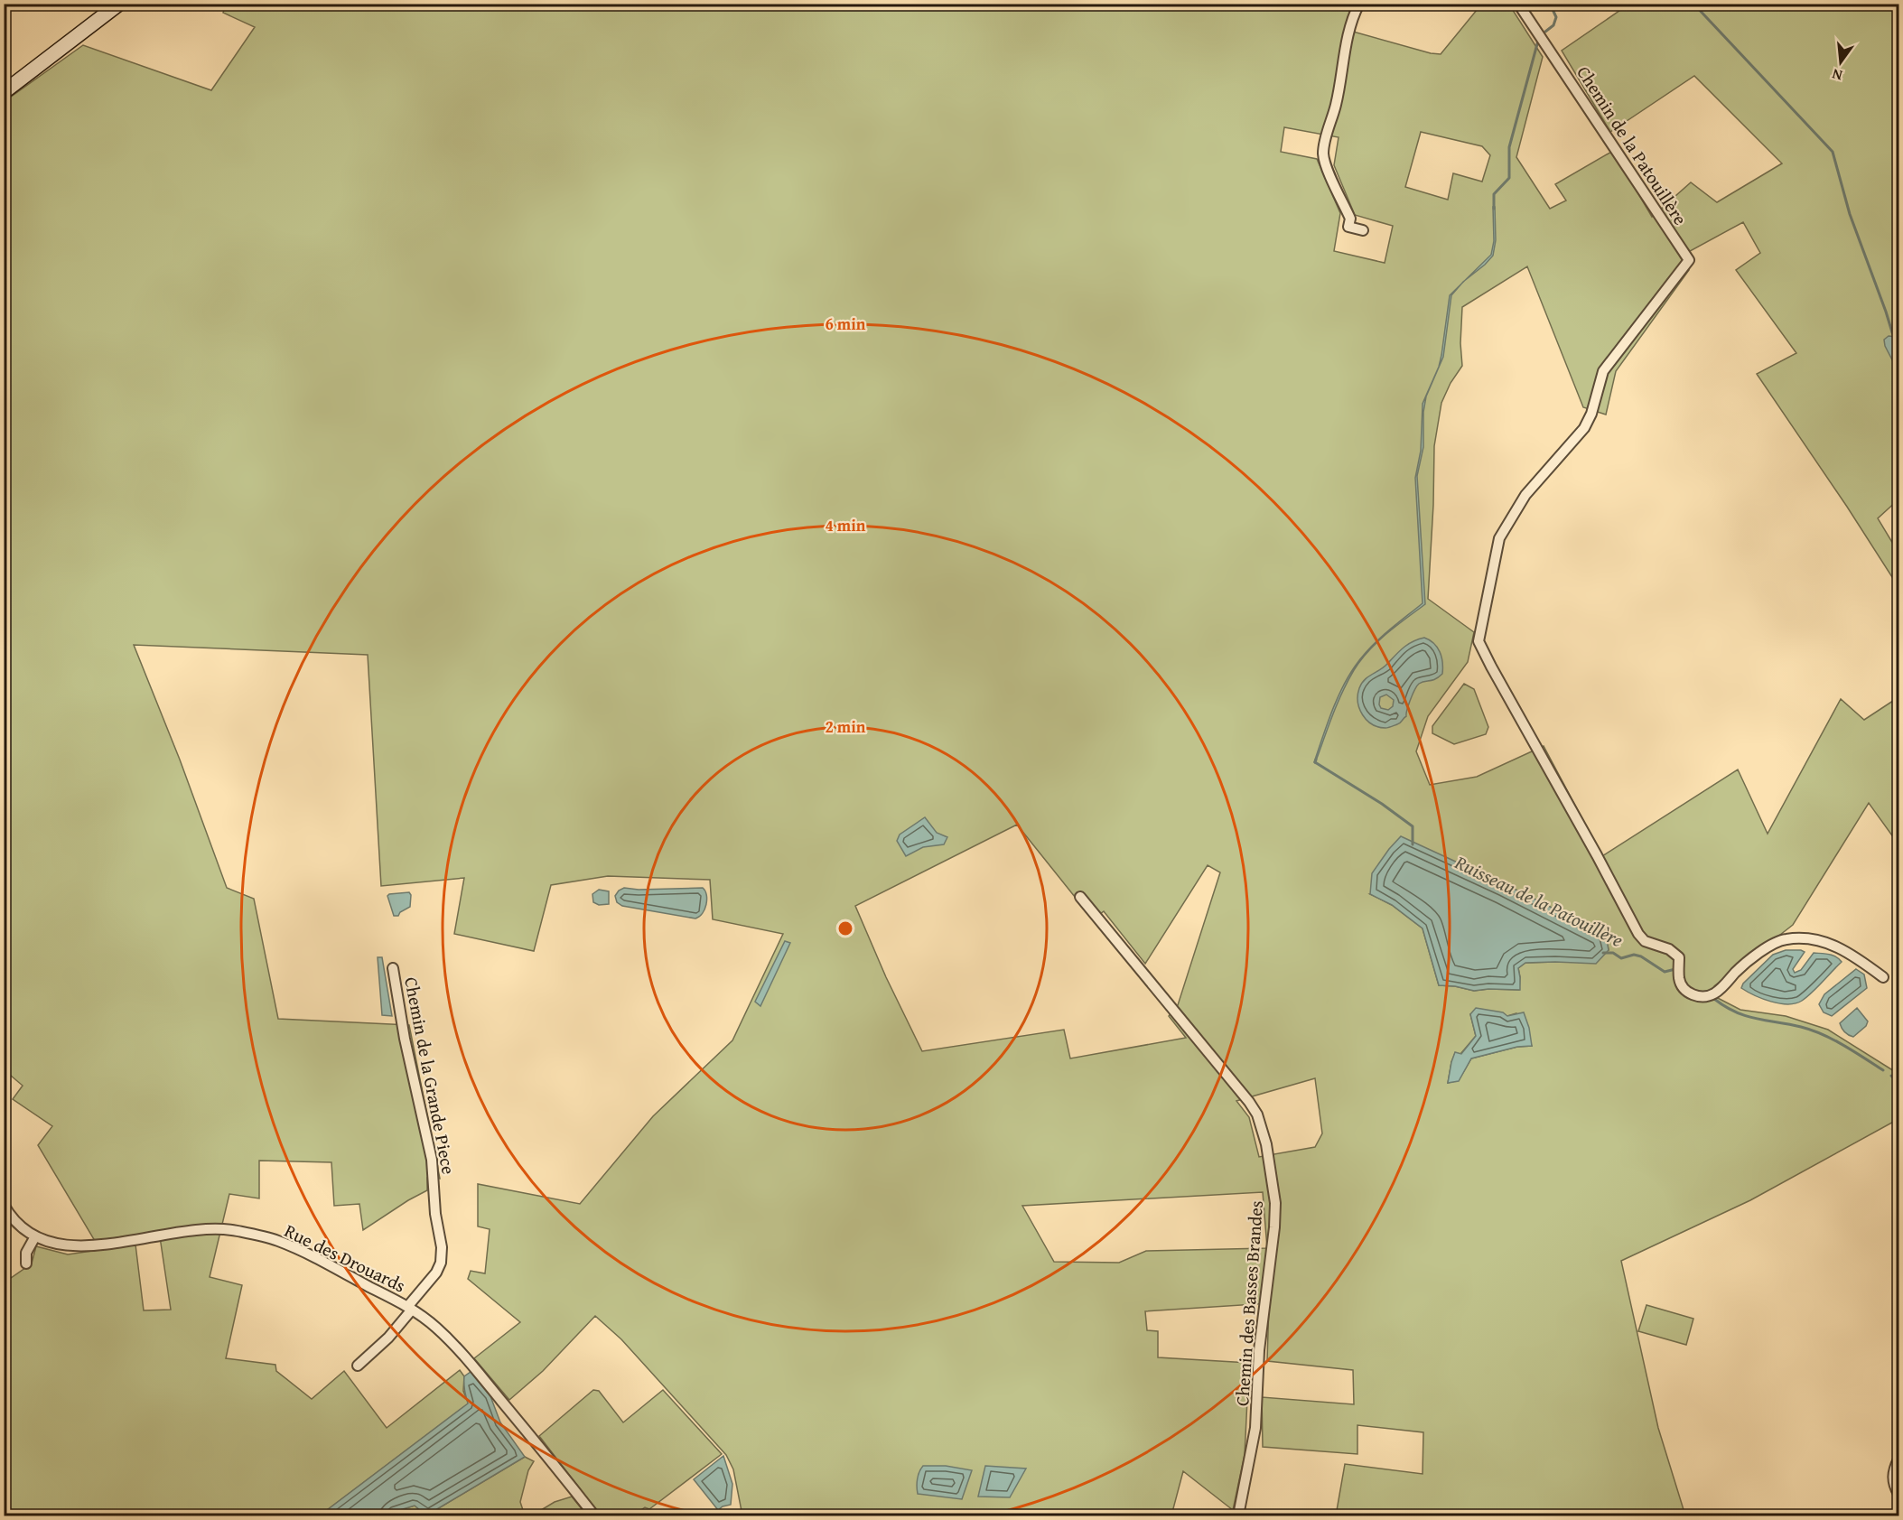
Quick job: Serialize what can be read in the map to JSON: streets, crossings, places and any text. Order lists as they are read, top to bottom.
{
  "streets": {
    "street": [
      "Chemin de la Patouillère",
      "Chemin de la Grande Piece",
      "Rue des Drouards",
      "Chemin des Basses Brandes"
    ]
  },
  "crossings": [
    ["Chemin de la Grande Piece", "Rue des Drouards"]
  ],
  "water": ["Ruisseau de la Patouillère"],
  "north": "bottom",
  "rings": ["6 min", "4 min", "2 min"]
}
